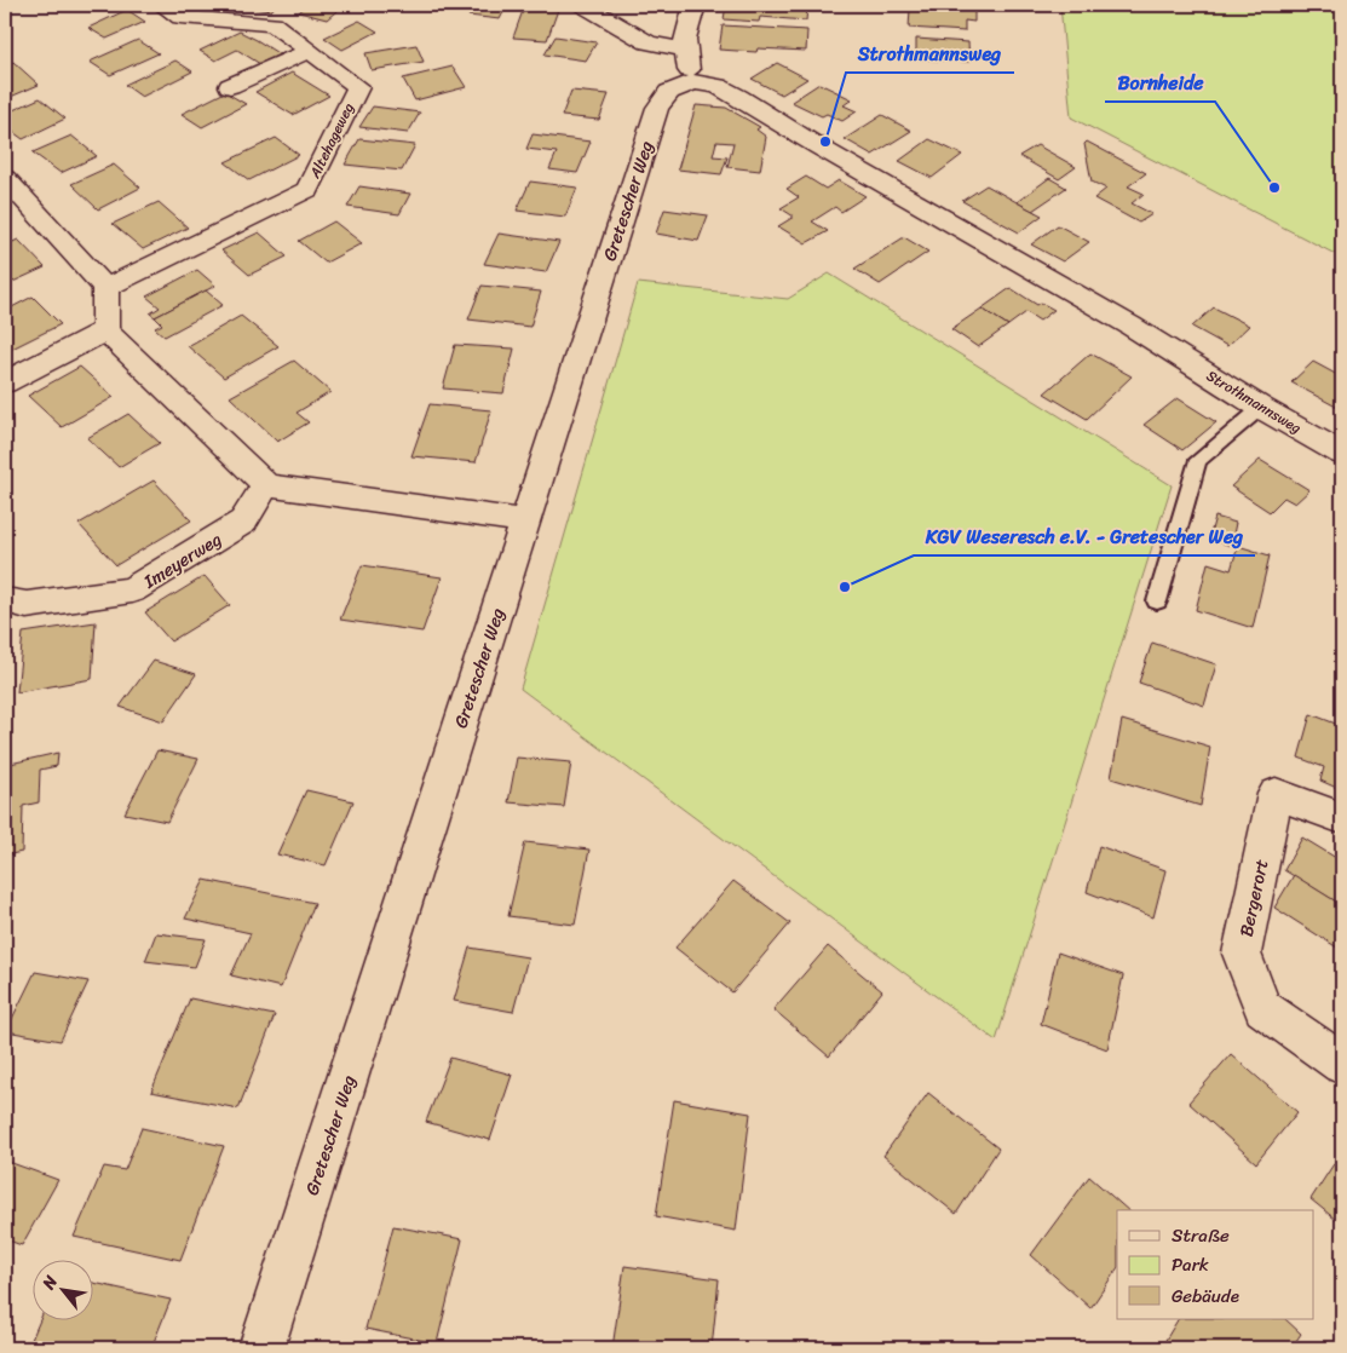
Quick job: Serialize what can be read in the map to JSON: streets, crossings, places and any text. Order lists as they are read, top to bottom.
{
  "streets": {
    "street": [
      "Altehageweg",
      "Gretescher Weg",
      "Strothmannsweg",
      "Imeyerweg",
      "Bergerort"
    ]
  },
  "crossings": [
    ["Gretescher Weg", "Strothmannsweg"]
  ],
  "places": ["Strothmannsweg", "Bornheide", "KGV Weseresch e.V. - Gretescher Weg"],
  "legend": ["Straße", "Park", "Gebäude"],
  "north": "top left"
}
